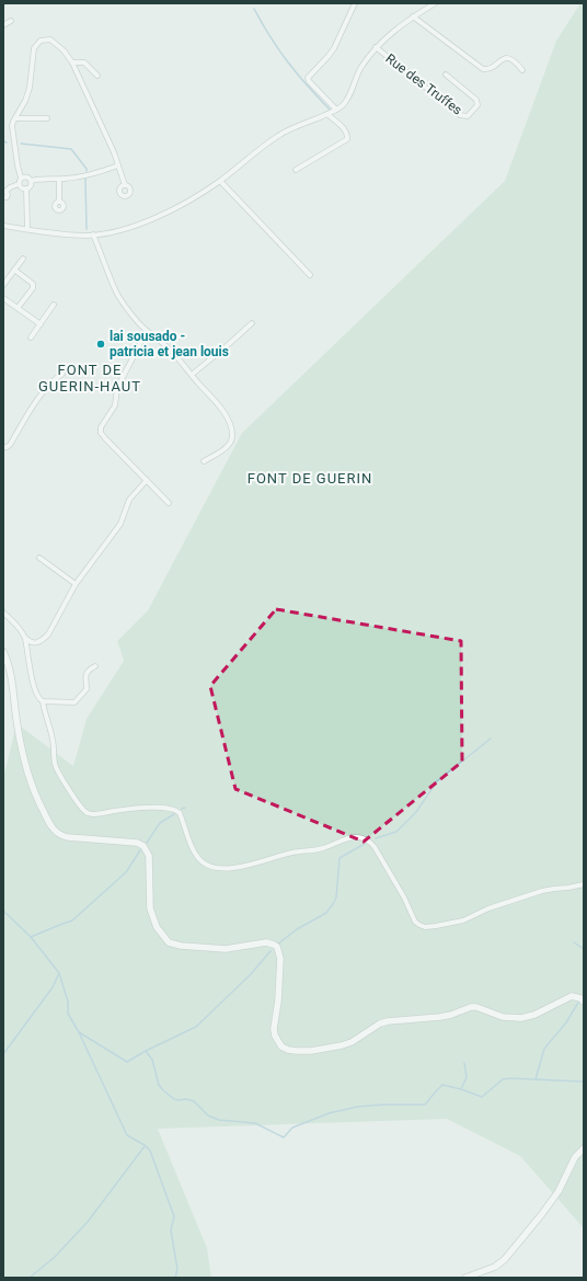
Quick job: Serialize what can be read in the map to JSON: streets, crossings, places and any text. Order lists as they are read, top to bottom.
{
  "streets": {
    "street": ["Rue des Truffes"]
  },
  "districts": ["FONT DE GUERIN-HAUT", "FONT DE GUERIN"],
  "places": ["lai sousado - patricia et jean louis"]
}
